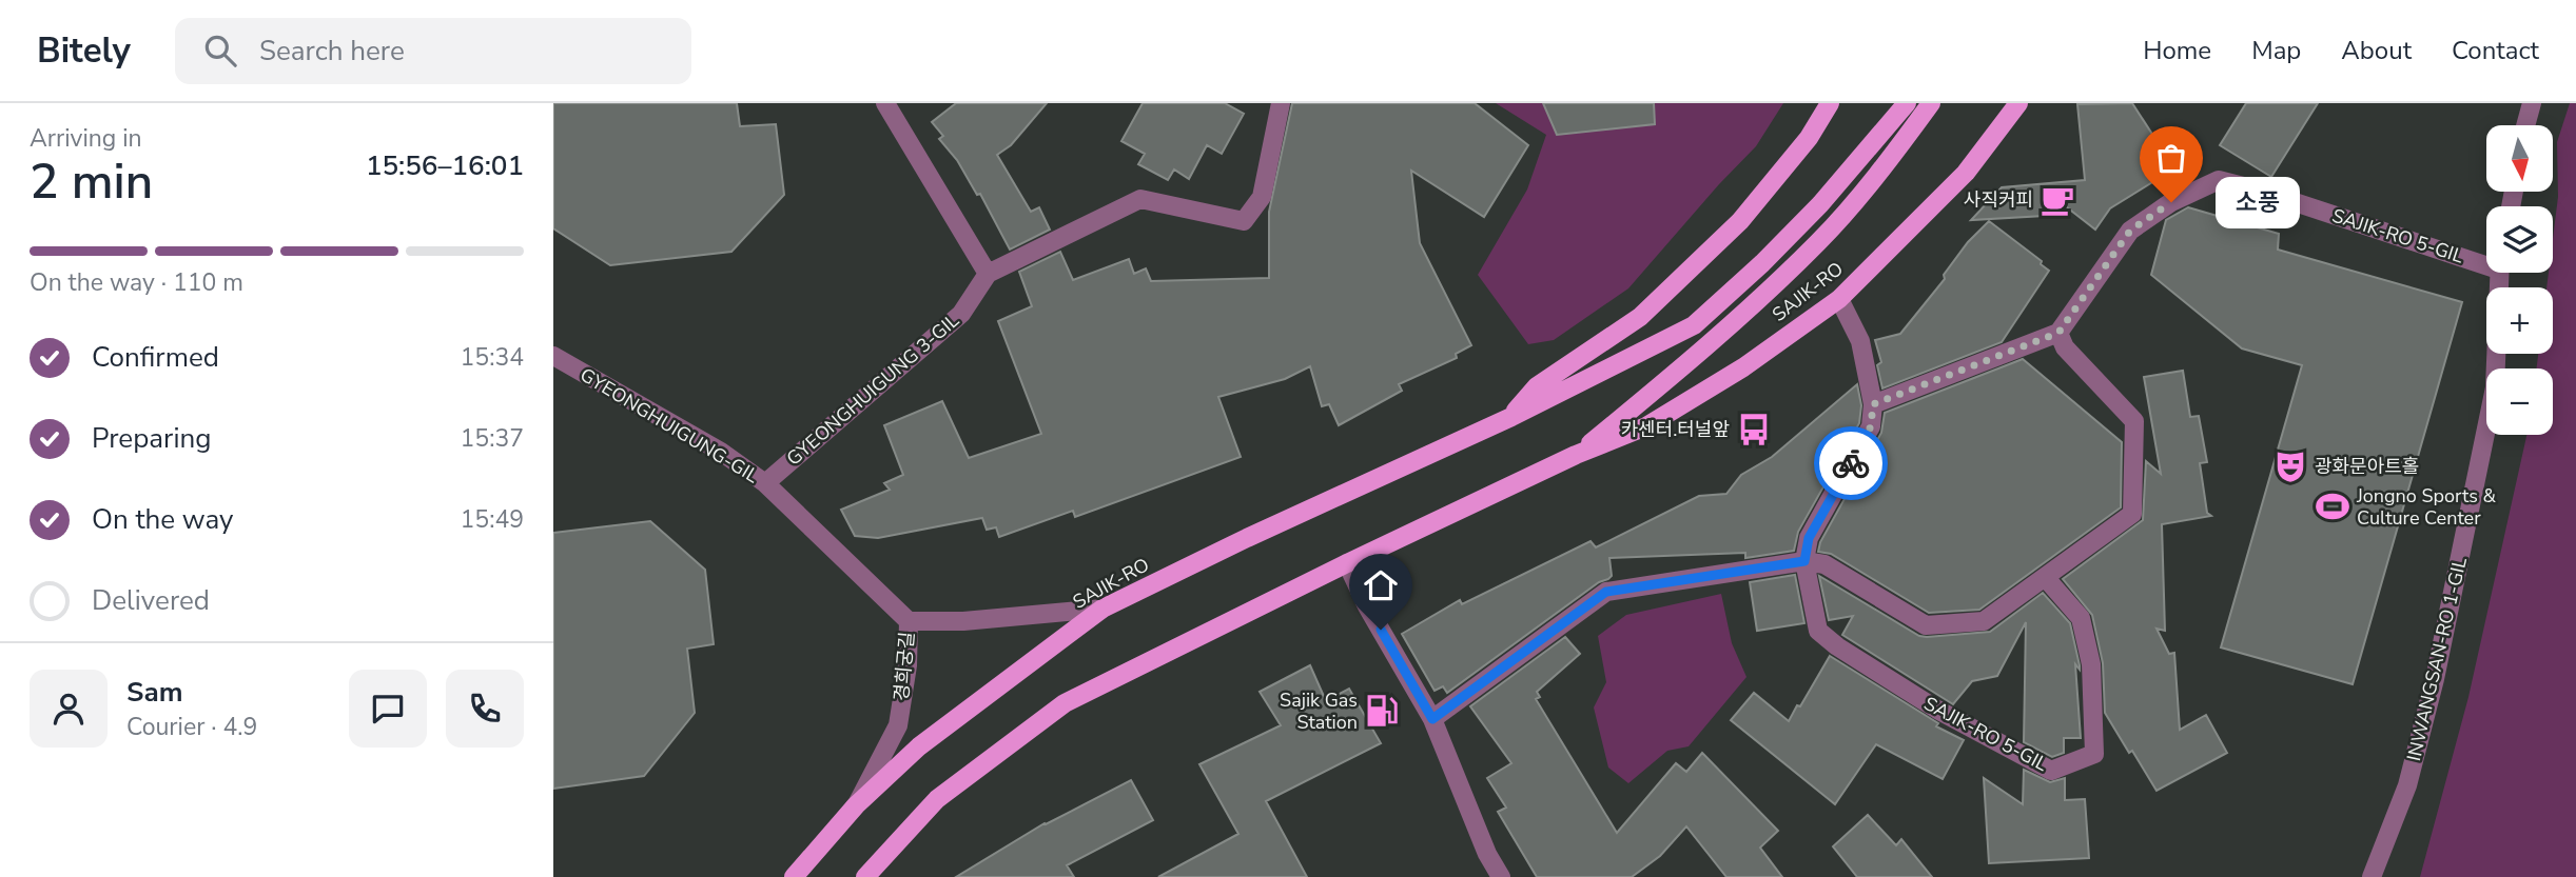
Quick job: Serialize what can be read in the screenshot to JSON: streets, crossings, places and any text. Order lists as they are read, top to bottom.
{
  "streets": {
    "main road": ["SAJIK-RO"],
    "street": [
      "SAJIK-RO 5-GIL",
      "GYEONGHUIGUNG 3-GIL",
      "GYEONGHUIGUNG-GIL",
      "INWANGSAN-RO 1-GIL",
      "경희궁길"
    ]
  },
  "crossings": [
    ["SAJIK-RO 5-GIL", "SAJIK-RO"],
    ["SAJIK-RO", "경희궁길"],
    ["GYEONGHUIGUNG 3-GIL", "GYEONGHUIGUNG-GIL"],
    ["GYEONGHUIGUNG-GIL", "경희궁길"]
  ],
  "places": {
    "cafe": ["사직커피"],
    "other": ["소풍"],
    "bus stop": ["카센터.터널앞"],
    "theatre": ["광화문아트홀"],
    "sports": ["Jongno Sports & Culture Center"],
    "fuel station": ["Sajik Gas Station"]
  },
  "north": "bottom",
  "page": {
    "header": "Bitely",
    "search": "Search here",
    "nav": [
      "Home",
      "Map",
      "About",
      "Contact"
    ],
    "heading": ["2 min", "Arriving in", "15:56–16:01"],
    "panel": ["Sam", "Courier · 4.9"],
    "map_buttons": ["+", "−"],
    "bubble": "소풍",
    "bar": "On the way · 110 m",
    "list": [
      ["Confirmed", "15:34"],
      ["Preparing", "15:37"],
      ["On the way", "15:49"],
      "Delivered"
    ]
  }
}
